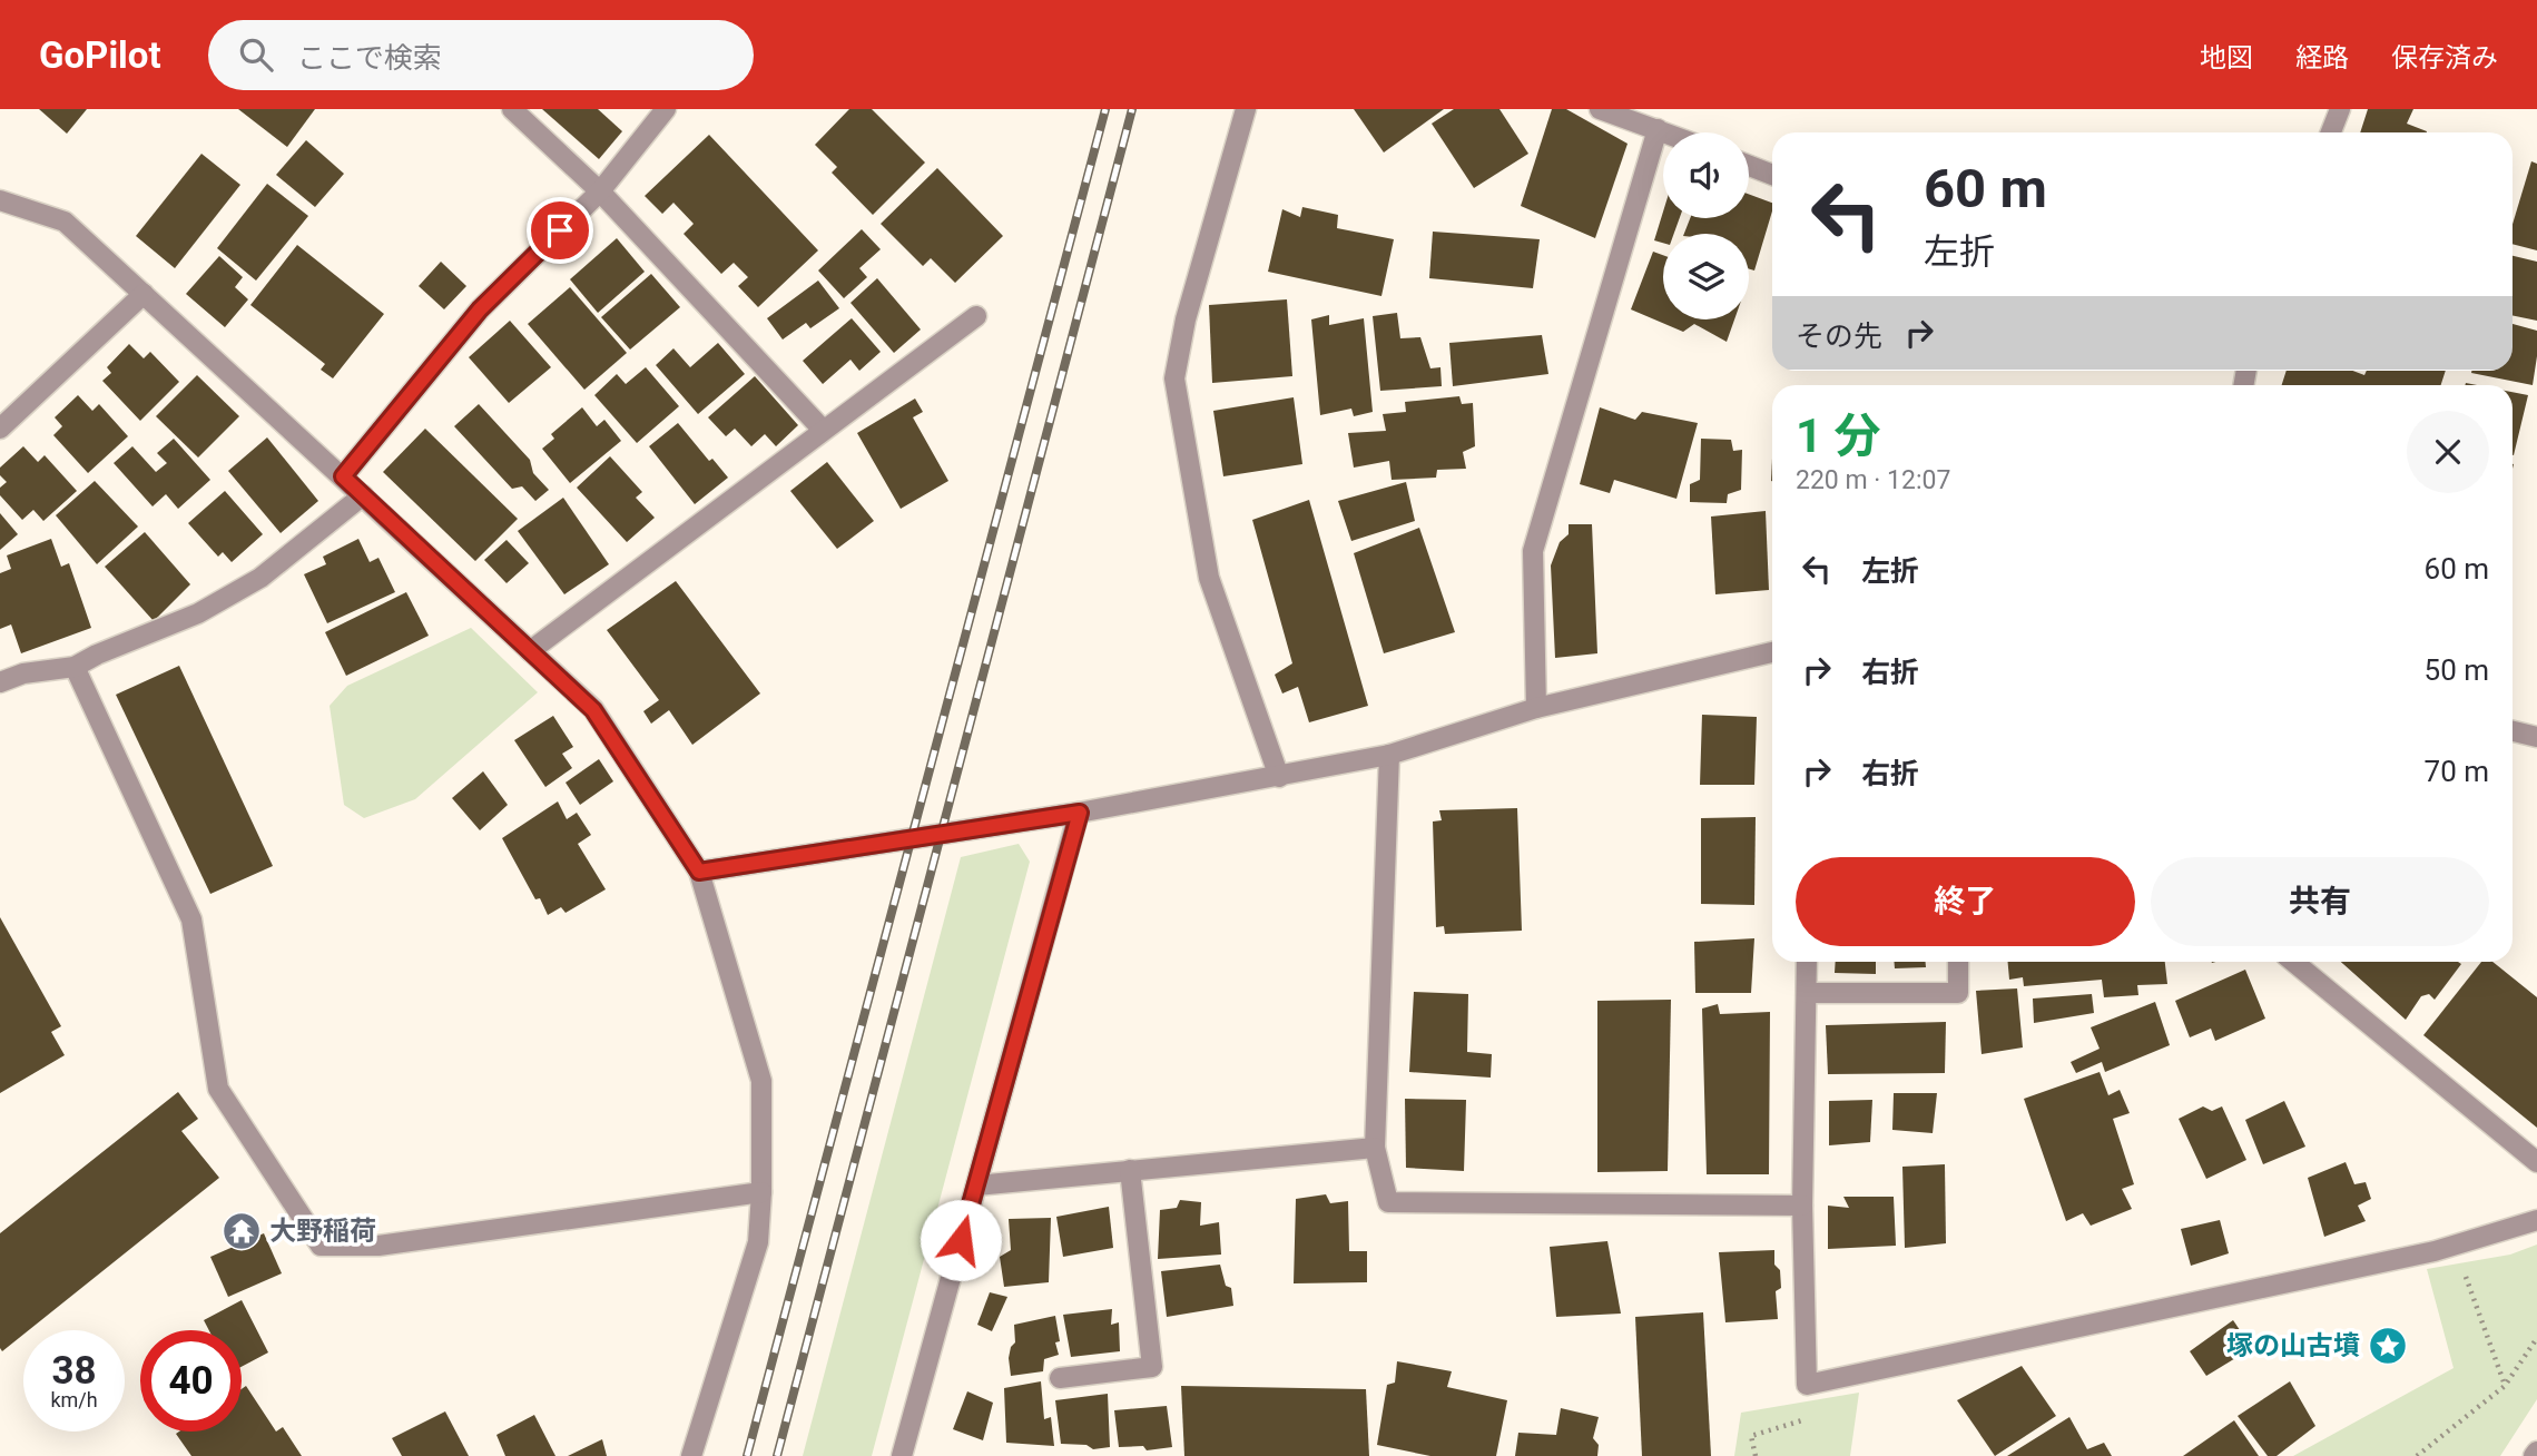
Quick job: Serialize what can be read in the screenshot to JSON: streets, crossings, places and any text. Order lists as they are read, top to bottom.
{
  "places": {
    "temple": ["大野稲荷"],
    "place": ["塚の山古墳"]
  },
  "page": {
    "header": "GoPilot",
    "search": "ここで検索",
    "nav": ["地図", "経路", "保存済み"],
    "turn": ["60 m", "左折"],
    "then": "その先",
    "heading": ["1 分", "220 m · 12:07"],
    "list": [
      {
        "name": "左折",
        "value": "60 m"
      },
      {
        "name": "右折",
        "value": "50 m"
      },
      {
        "name": "右折",
        "value": "70 m"
      }
    ],
    "buttons": ["終了", "共有"],
    "speed": "38 km/h",
    "limit": "40"
  }
}
